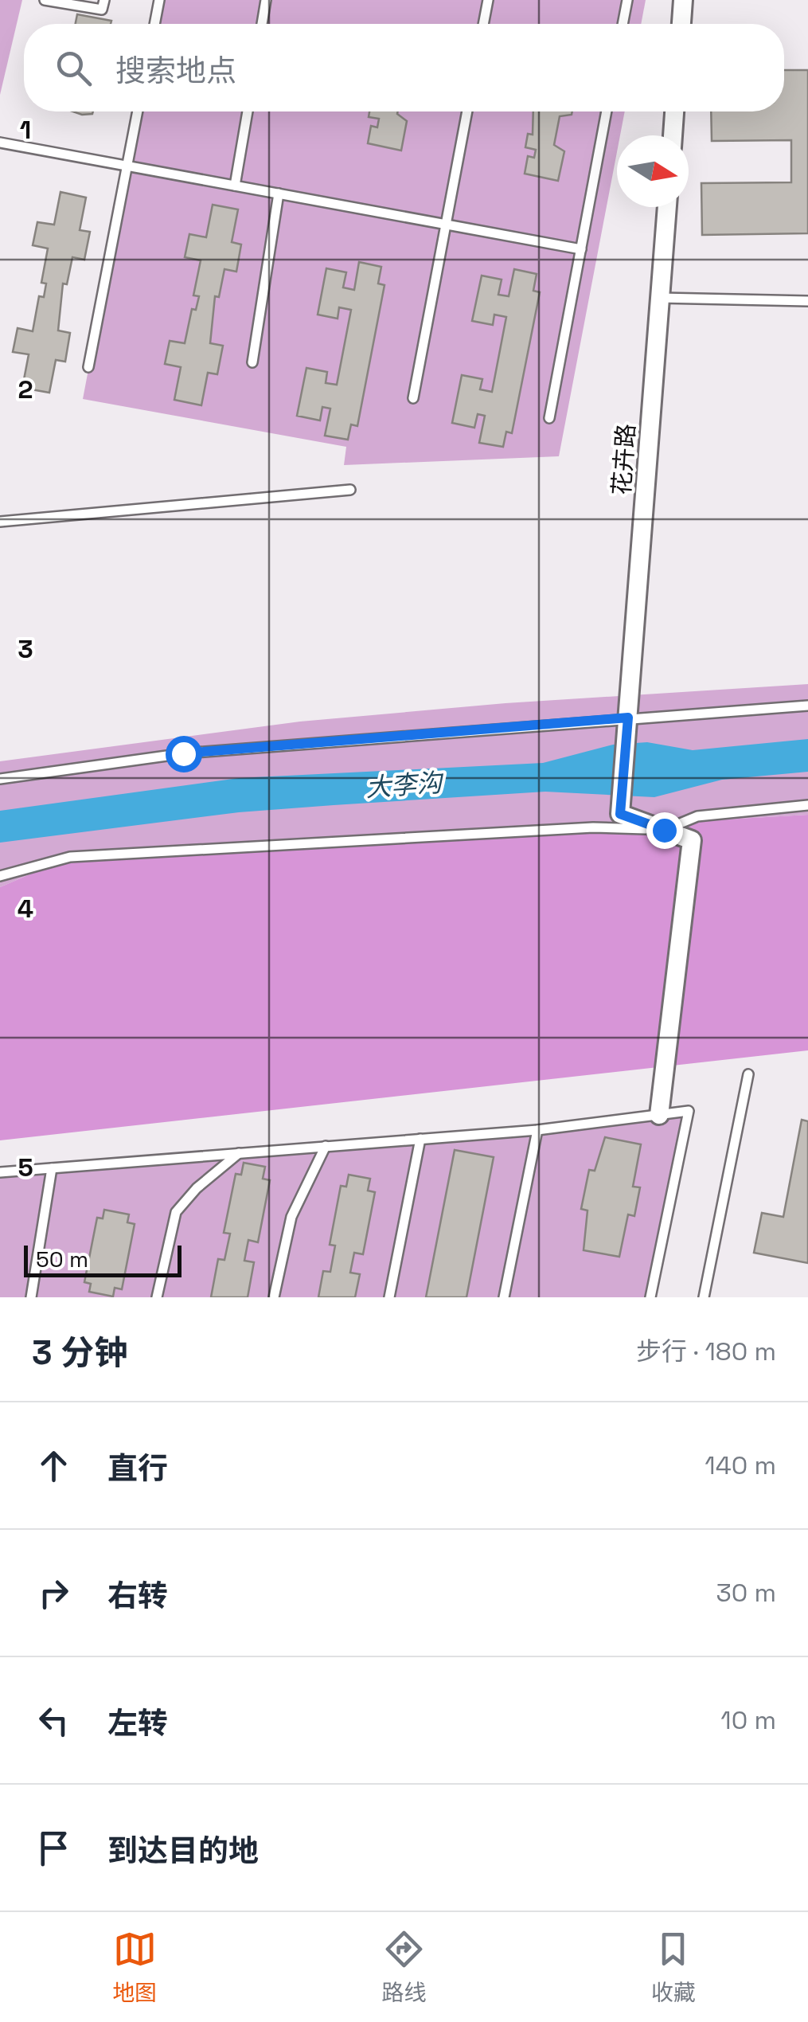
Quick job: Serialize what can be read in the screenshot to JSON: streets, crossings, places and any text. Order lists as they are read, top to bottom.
{
  "streets": {
    "street": ["花卉路"]
  },
  "water": ["大李沟"],
  "scale_bar": "50 m",
  "north": "right",
  "page": {
    "search": "搜索地点",
    "scale": "50 m",
    "heading": ["3 分钟", "步行 · 180 m"],
    "list": [
      ["直行", "140 m"],
      ["右转", "30 m"],
      ["左转", "10 m"],
      "到达目的地"
    ],
    "nav": ["地图", "路线", "收藏"]
  },
  "grid": {
    "rows": [
      "1",
      "2",
      "3",
      "4",
      "5"
    ]
  }
}
